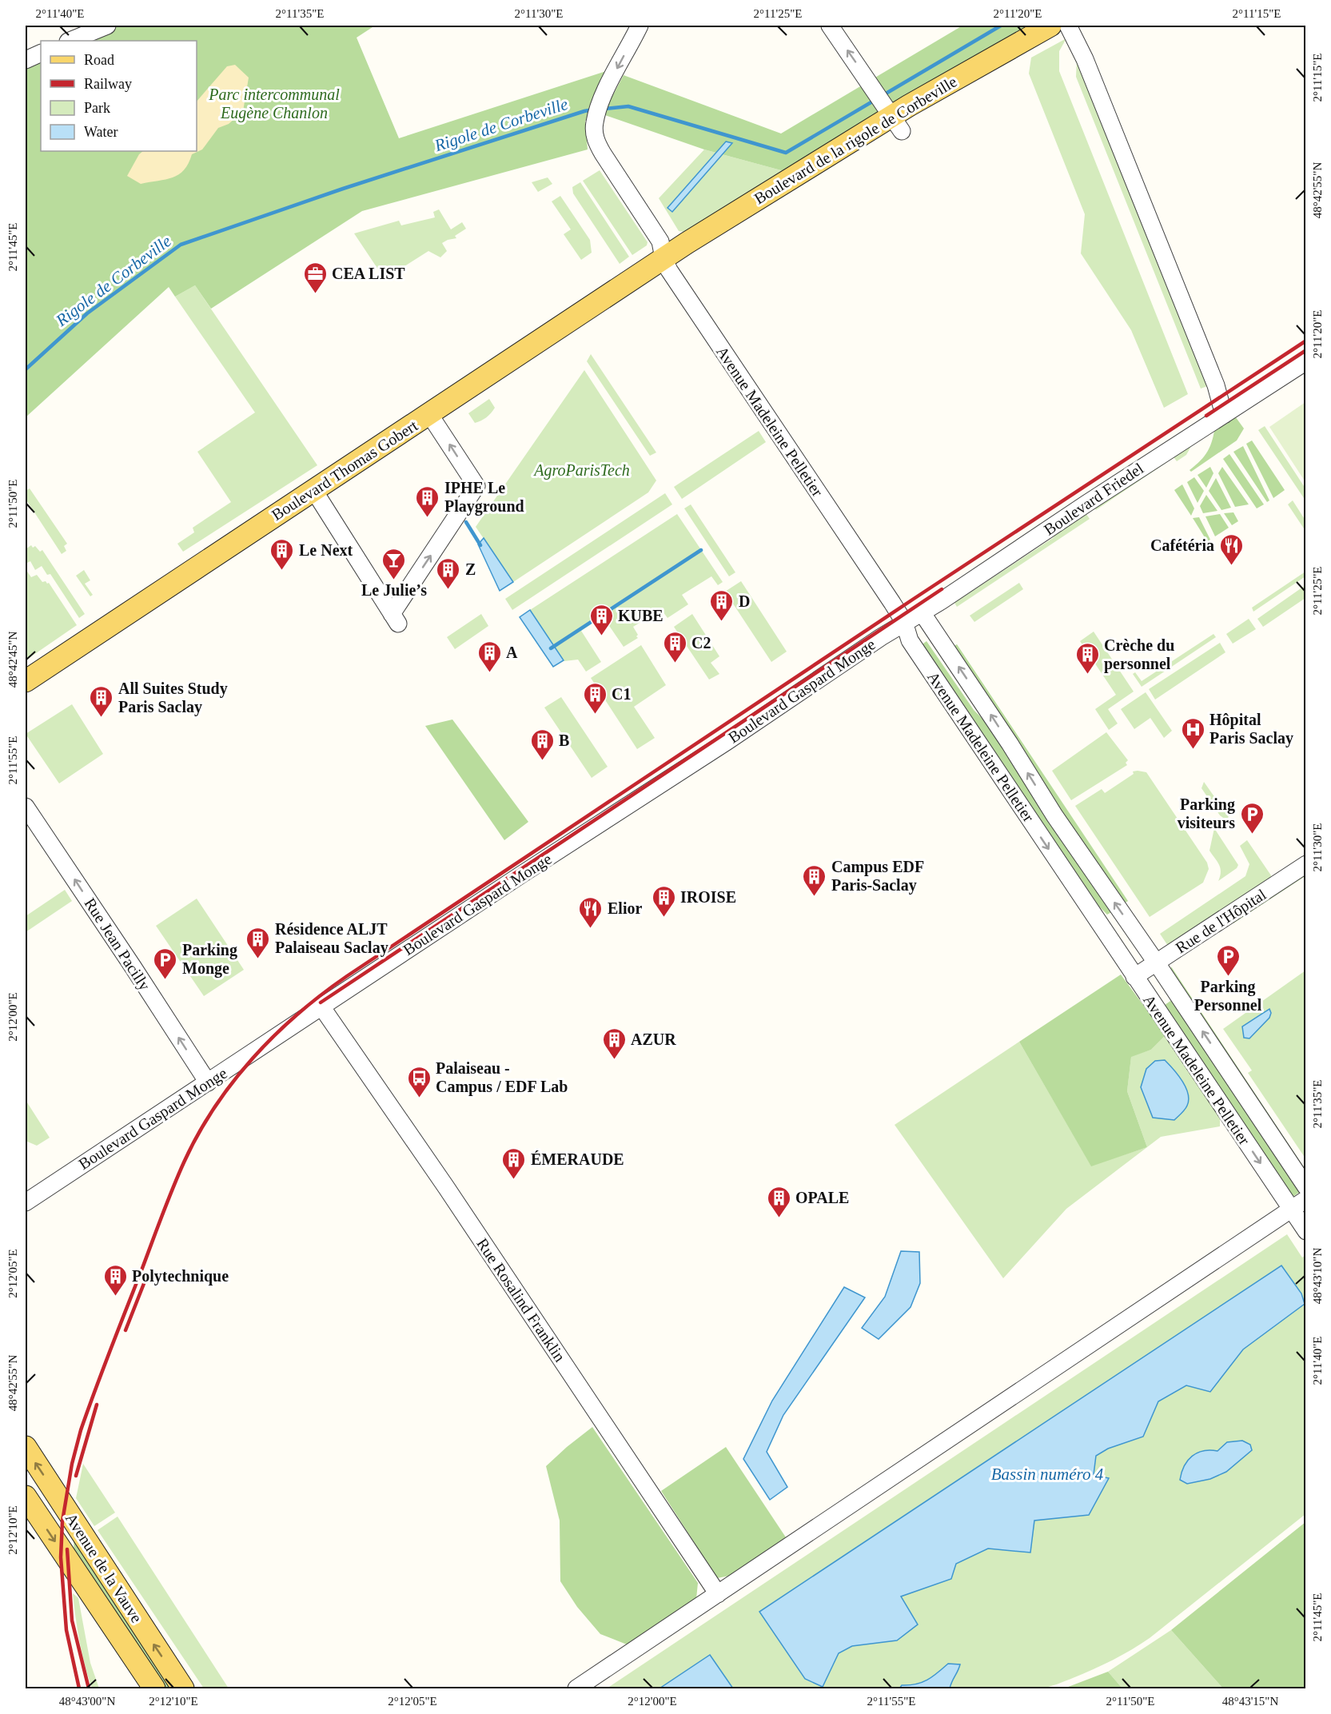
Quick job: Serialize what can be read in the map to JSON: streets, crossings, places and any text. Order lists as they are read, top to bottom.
{
  "streets": {
    "main road": ["Boulevard de la rigole de Corbeville", "Boulevard Thomas Gobert", "Avenue de la Vauve"],
    "street": [
      "Avenue Madeleine Pelletier",
      "Boulevard Friedel",
      "Boulevard Gaspard Monge",
      "Rue de l'Hôpital",
      "Rue Jean Pacilly",
      "Rue Rosalind Franklin"
    ]
  },
  "crossings": [
    ["Boulevard de la rigole de Corbeville", "Avenue Madeleine Pelletier"],
    ["Boulevard de la rigole de Corbeville", "Boulevard Thomas Gobert"],
    ["Avenue Madeleine Pelletier", "Boulevard Thomas Gobert"],
    ["Avenue Madeleine Pelletier", "Boulevard Friedel"],
    ["Avenue Madeleine Pelletier", "Rue de l'Hôpital"],
    ["Boulevard Friedel", "Boulevard Gaspard Monge"],
    ["Boulevard Gaspard Monge", "Rue Jean Pacilly"],
    ["Boulevard Gaspard Monge", "Rue Rosalind Franklin"]
  ],
  "one_way": ["Rue Jean Pacilly"],
  "water": ["Rigole de Corbeville", "Bassin numéro 4"],
  "parks": ["Parc intercommunal Eugène Chanlon", "AgroParisTech"],
  "places": {
    "office": ["CEA LIST"],
    "building": [
      "IPHE Le Playground",
      "Le Next",
      "Z",
      "D",
      "KUBE",
      "C2",
      "A",
      "Crèche du personnel",
      "C1",
      "All Suites Study Paris Saclay",
      "B",
      "Campus EDF Paris-Saclay",
      "IROISE",
      "Résidence ALJT Palaiseau Saclay",
      "AZUR",
      "ÉMERAUDE",
      "OPALE",
      "Polytechnique"
    ],
    "restaurant": ["Cafétéria", "Elior"],
    "bar": ["Le Julie’s"],
    "hospital": ["Hôpital Paris Saclay"],
    "parking": ["Parking visiteurs", "Parking Personnel", "Parking Monge"],
    "bus stop": ["Palaiseau - Campus / EDF Lab"]
  },
  "legend": [
    "Road",
    "Railway",
    "Park",
    "Water"
  ],
  "coordinates": [
    "2°11'40\"E",
    "2°11'35\"E",
    "2°11'30\"E",
    "2°11'25\"E",
    "2°11'20\"E",
    "2°11'15\"E",
    "48°42'55\"N",
    "2°11'45\"E",
    "2°11'50\"E",
    "48°42'45\"N",
    "2°11'55\"E",
    "2°12'00\"E",
    "2°12'05\"E",
    "48°43'10\"N",
    "2°12'10\"E",
    "48°43'00\"N",
    "48°43'15\"N"
  ]
}
